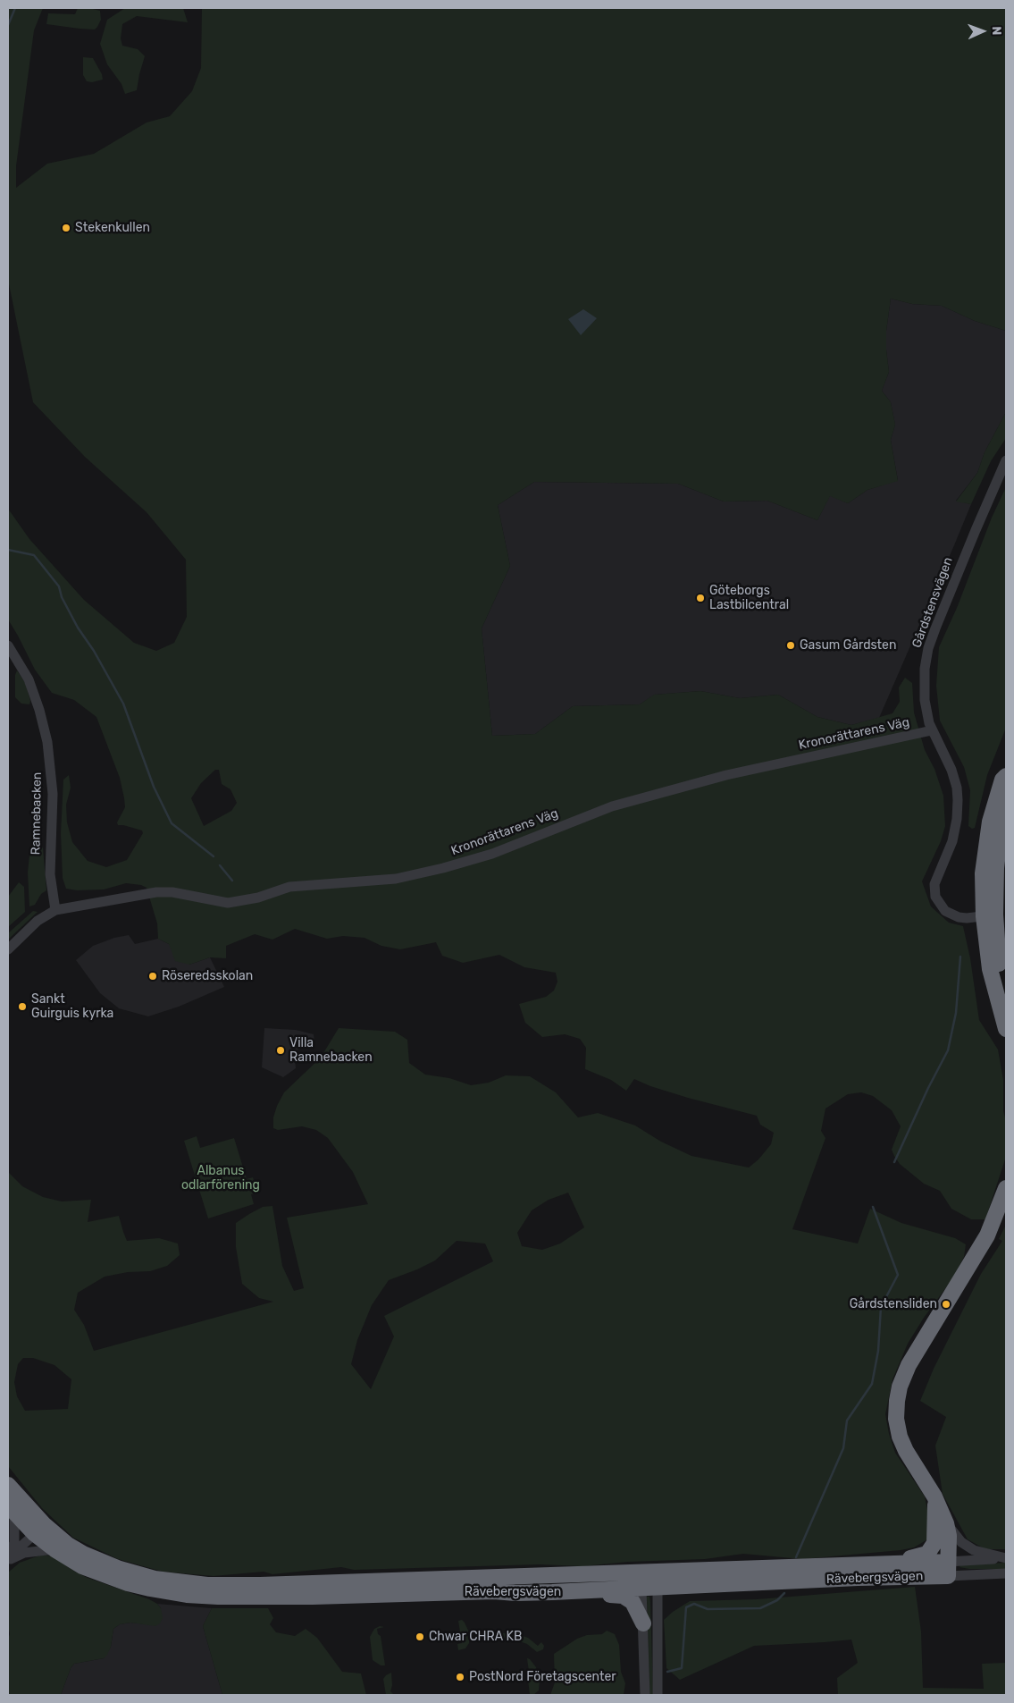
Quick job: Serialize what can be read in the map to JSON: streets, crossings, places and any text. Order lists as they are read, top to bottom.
{
  "streets": {
    "highway": ["Rävebergsvägen"],
    "street": ["Gårdstensvägen", "Kronorättarens Väg", "Ramnebacken"]
  },
  "crossings": [
    ["Gårdstensvägen", "Kronorättarens Väg"],
    ["Kronorättarens Väg", "Ramnebacken"]
  ],
  "parks": ["Albanus odlarförening"],
  "places": [
    "Stekenkullen",
    "Göteborgs Lastbilcentral",
    "Gasum Gårdsten",
    "Röseredsskolan",
    "Sankt Guirguis kyrka",
    "Villa Ramnebacken",
    "Gårdstensliden",
    "Chwar CHRA KB",
    "PostNord Företagscenter"
  ],
  "north": "right"
}
